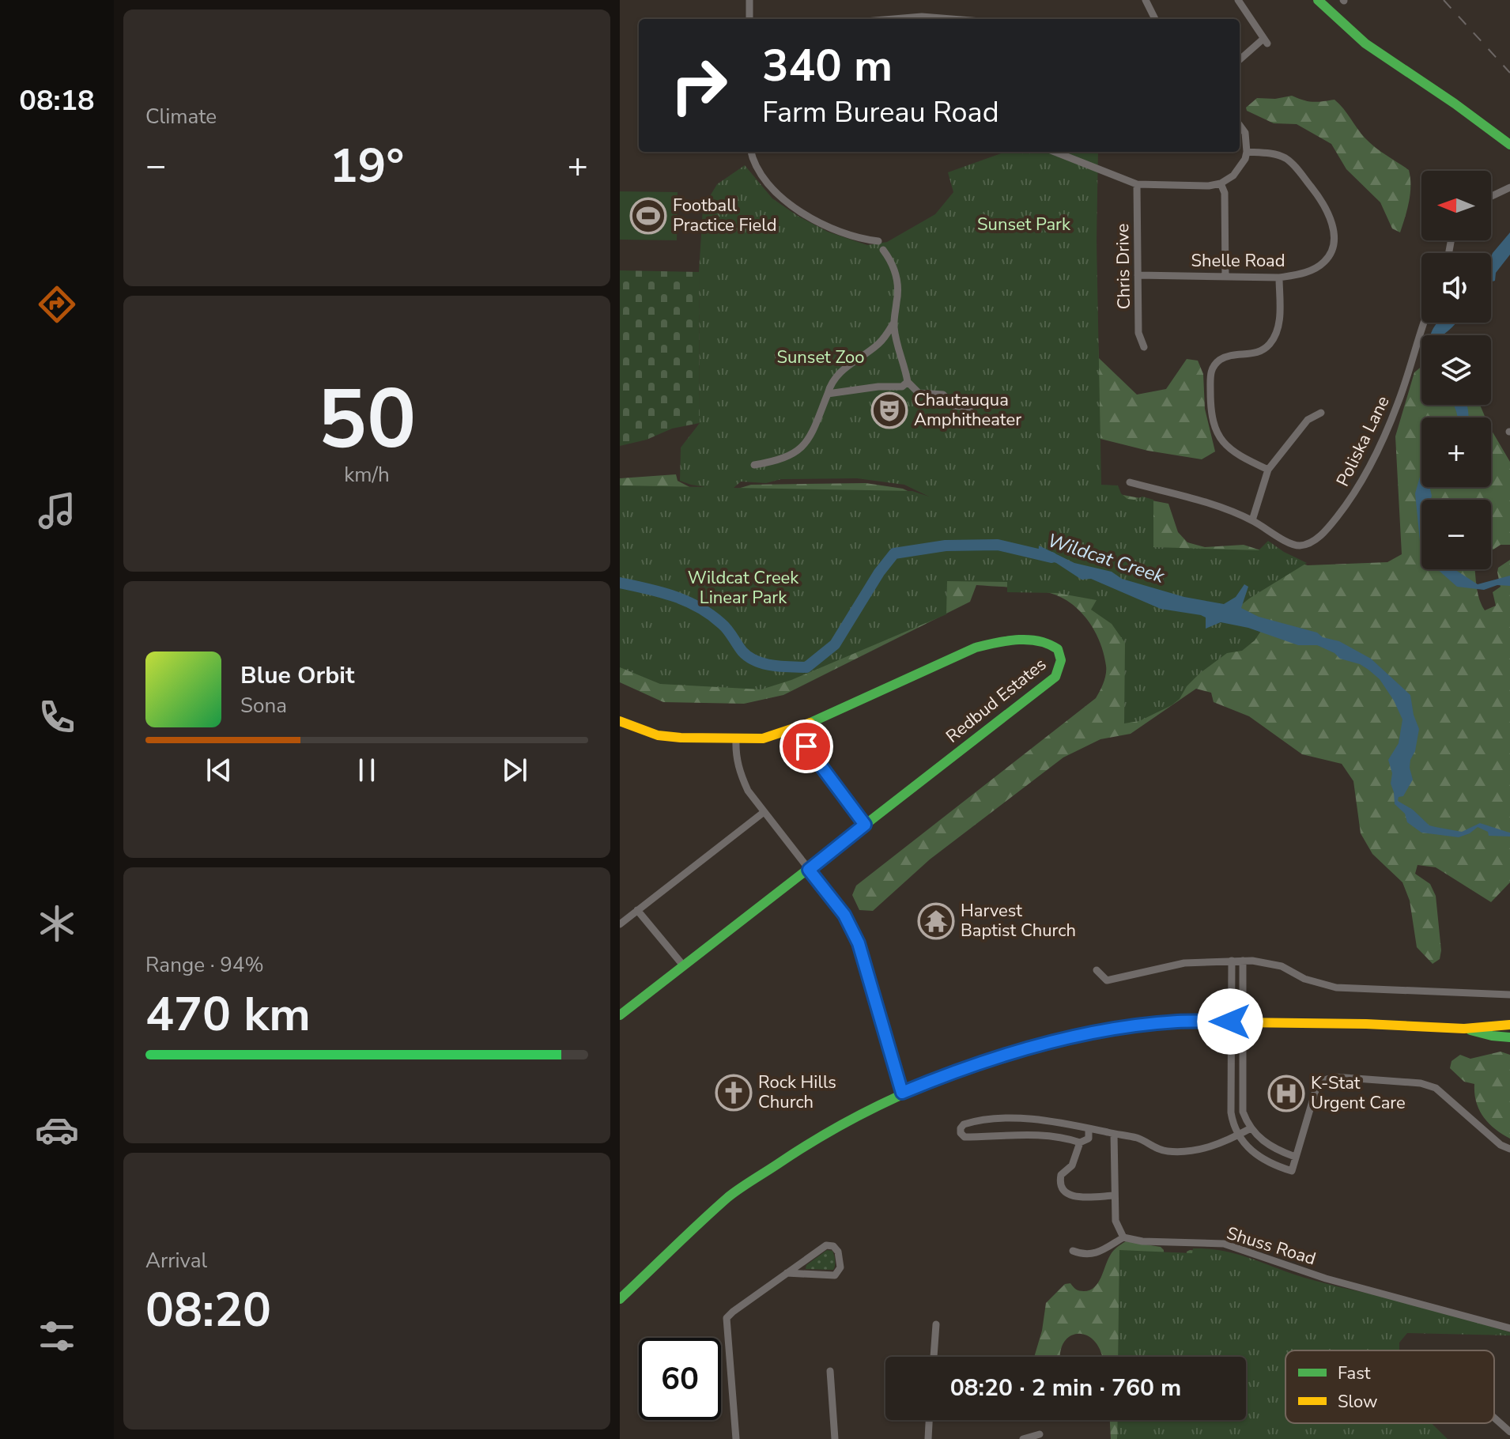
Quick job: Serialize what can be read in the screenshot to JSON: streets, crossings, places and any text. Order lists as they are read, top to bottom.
{
  "streets": {
    "main road": ["Redbud Estates"],
    "street": [
      "Shelle Road",
      "Chris Drive",
      "Poliska Lane",
      "Shuss Road"
    ]
  },
  "crossings": [
    ["Shelle Road", "Chris Drive"]
  ],
  "water": ["Wildcat Creek"],
  "parks": ["Sunset Park", "Sunset Zoo", "Wildcat Creek Linear Park"],
  "places": {
    "sports": ["Football Practice Field"],
    "theatre": ["Chautauqua Amphitheater"],
    "temple": ["Harvest Baptist Church"],
    "church": ["Rock Hills Church"],
    "hospital": ["K-Stat Urgent Care"]
  },
  "legend": ["Fast", "Slow"],
  "north": "left",
  "page": {
    "tabs": "08:18",
    "tile": [
      "Climate",
      ["50", "km/h"],
      ["Range · 94%", "470 km"],
      ["Arrival", "08:20"]
    ],
    "turn": ["340 m", "Farm Bureau Road"],
    "heat": ["−", "19°", "+"],
    "map_buttons": ["+", "−"],
    "song": ["Blue Orbit", "Sona"],
    "limit": "60",
    "trip": "08:20 · 2 min · 760 m"
  }
}
